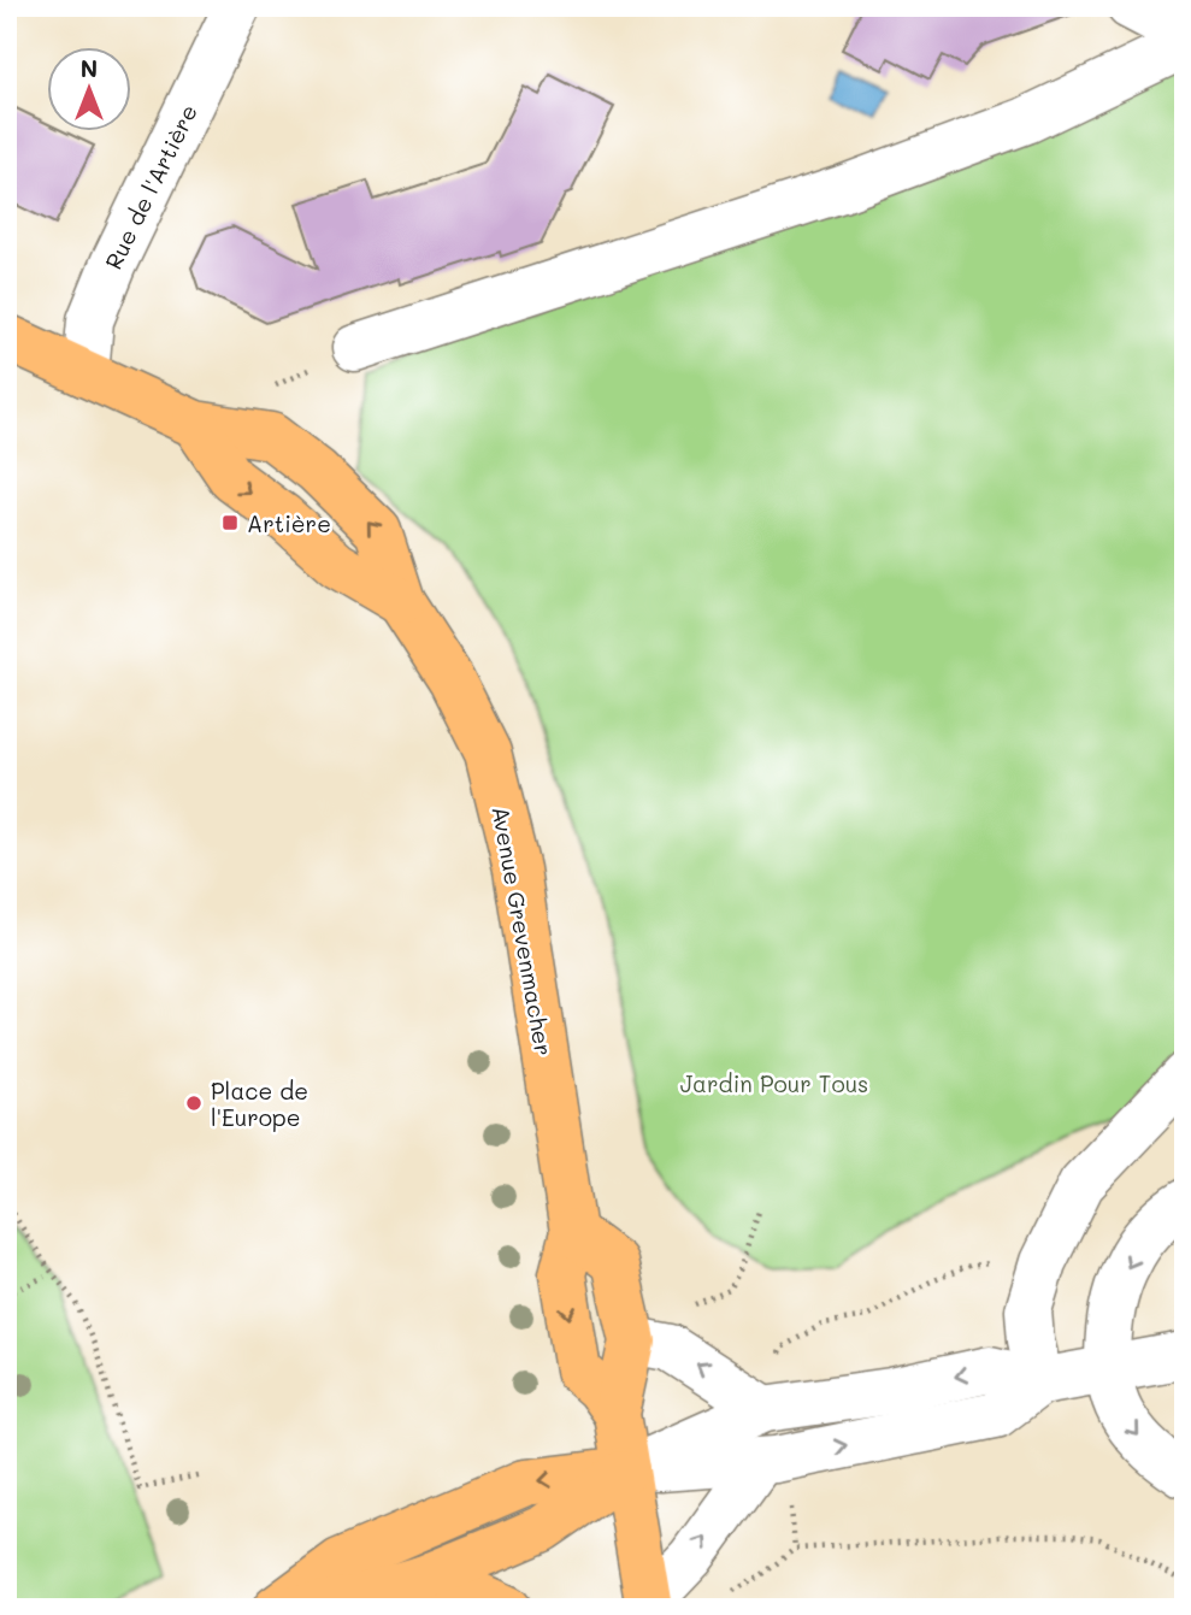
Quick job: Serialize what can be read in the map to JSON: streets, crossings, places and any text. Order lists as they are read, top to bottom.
{
  "streets": {
    "main road": ["Avenue Grevenmacher"],
    "street": ["Rue de l'Artière"]
  },
  "crossings": [
    ["Rue de l'Artière", "Avenue Grevenmacher"]
  ],
  "parks": ["Jardin Pour Tous"],
  "places": {
    "transit": ["Artière"],
    "other": ["Place de l'Europe"]
  },
  "north": "top"
}
